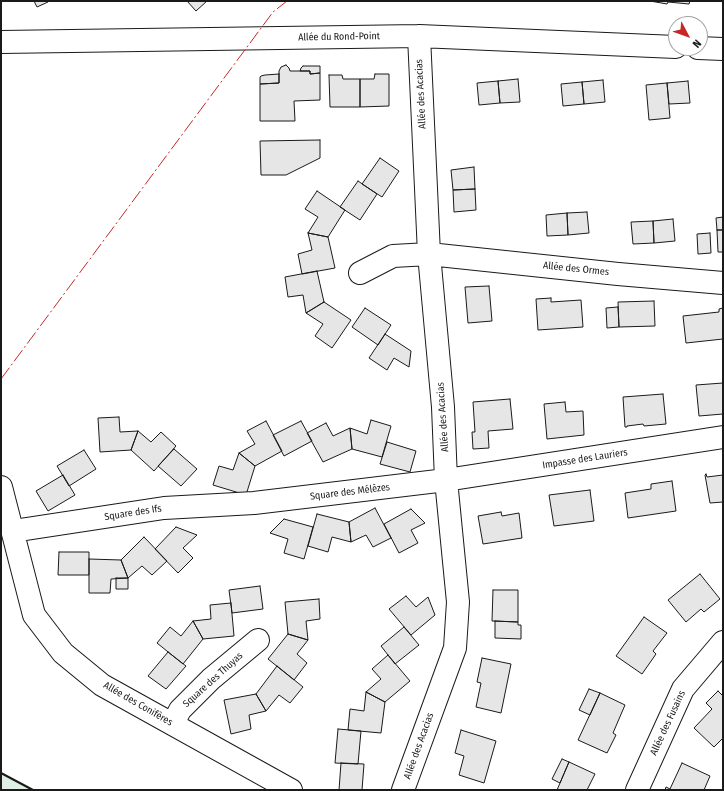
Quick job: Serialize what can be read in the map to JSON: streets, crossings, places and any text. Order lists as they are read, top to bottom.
{
  "streets": {
    "street": [
      "Allée du Rond-Point",
      "Allée des Acacias",
      "Allée des Ormes",
      "Impasse des Lauriers",
      "Square des Mélèzes",
      "Square des Ifs",
      "Square des Thuyas",
      "Allée des Conifères",
      "Allée des Fusains"
    ]
  },
  "crossings": [
    ["Allée du Rond-Point", "Allée des Acacias"],
    ["Allée des Acacias", "Allée des Ormes"],
    ["Allée des Acacias", "Impasse des Lauriers"],
    ["Allée des Acacias", "Square des Mélèzes"],
    ["Impasse des Lauriers", "Square des Mélèzes"],
    ["Square des Mélèzes", "Square des Ifs"],
    ["Square des Ifs", "Allée des Conifères"],
    ["Square des Thuyas", "Allée des Conifères"]
  ],
  "north": "bottom right"
}
